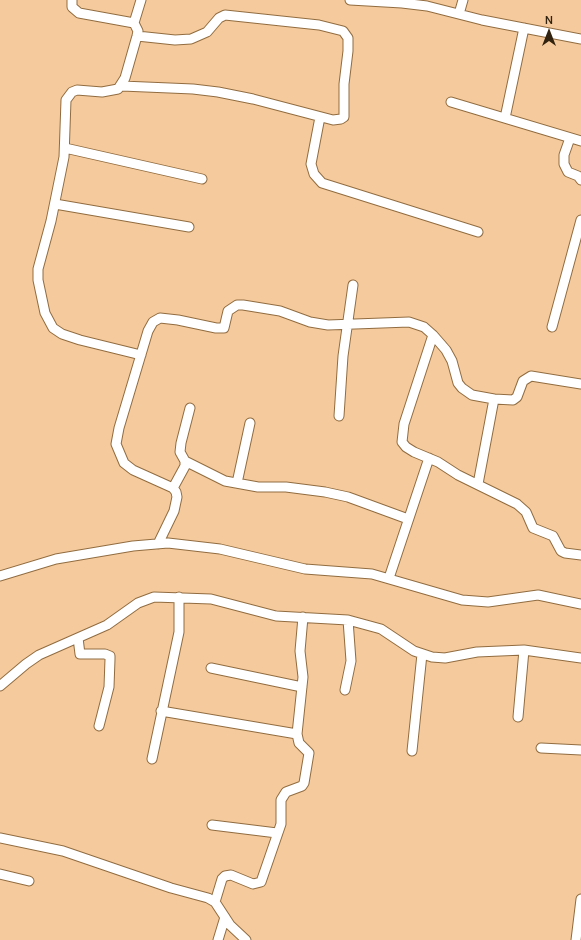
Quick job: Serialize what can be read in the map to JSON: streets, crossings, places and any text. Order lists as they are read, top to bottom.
{
  "north": "top"
}
